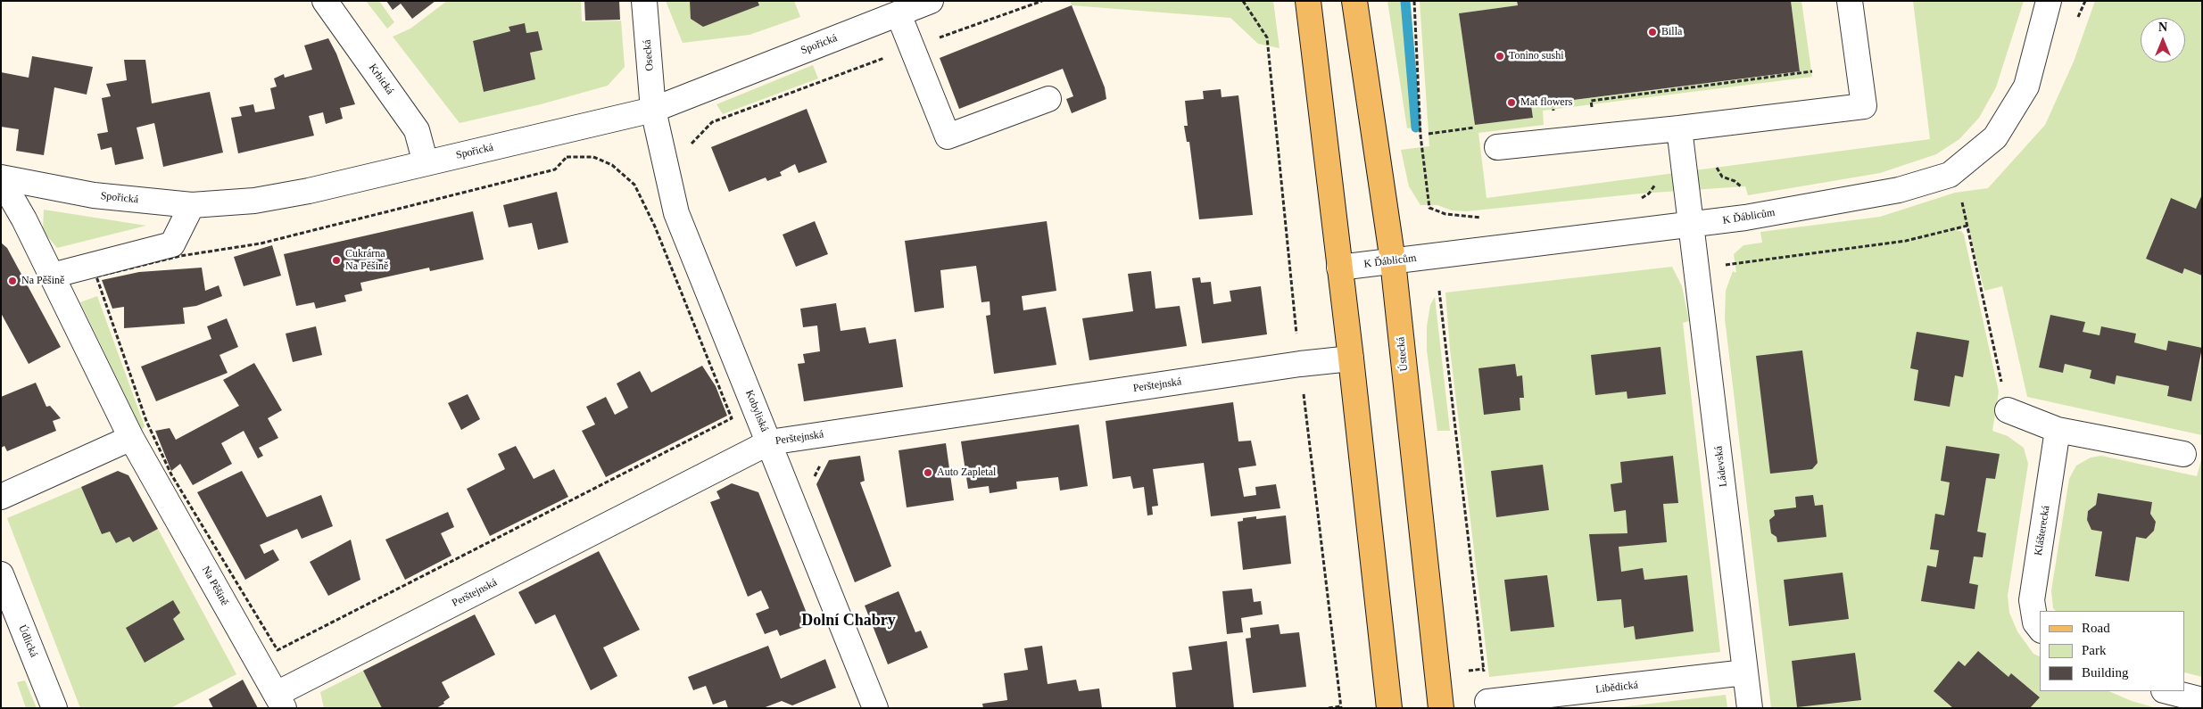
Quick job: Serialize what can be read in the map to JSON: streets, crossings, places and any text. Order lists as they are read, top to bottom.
{
  "streets": {
    "main road": ["Ústecká"],
    "street": [
      "Spořická",
      "Osecká",
      "Krbická",
      "K Ďáblicům",
      "Perštejnská",
      "Kobyliská",
      "Ládevská",
      "Klášterecká",
      "Na Pěšině",
      "Údlická",
      "Libědická"
    ]
  },
  "crossings": [
    ["Spořická", "Osecká"],
    ["Spořická", "Krbická"],
    ["Spořická", "Kobyliská"],
    ["Spořická", "Na Pěšině"],
    ["Osecká", "Kobyliská"],
    ["K Ďáblicům", "Ústecká"],
    ["K Ďáblicům", "Ládevská"],
    ["Perštejnská", "Kobyliská"],
    ["Perštejnská", "Na Pěšině"],
    ["Ládevská", "Libědická"]
  ],
  "districts": ["Dolní Chabry"],
  "places": [
    "Billa",
    "Tonino sushi",
    "Mat flowers",
    "Cukrárna Na Pěšině",
    "Na Pěšině",
    "Auto Zapletal"
  ],
  "legend": ["Road", "Park", "Building"],
  "north": "top"
}
